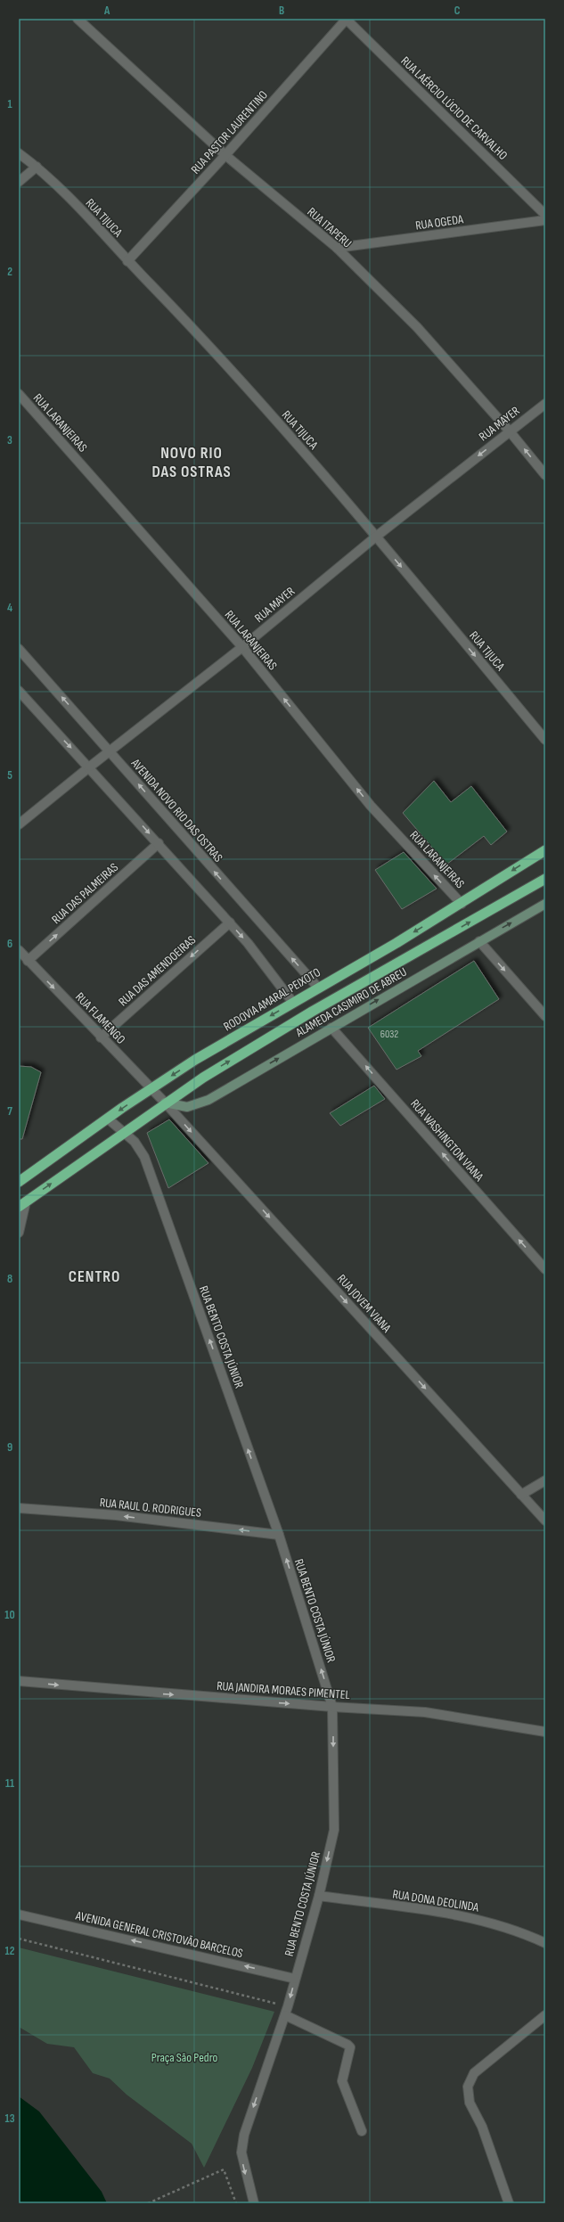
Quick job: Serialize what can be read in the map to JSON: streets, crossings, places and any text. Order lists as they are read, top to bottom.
{
  "streets": {
    "highway": ["RODOVIA AMARAL PEIXOTO"],
    "main road": ["ALAMEDA CASIMIRO DE ABREU"],
    "street": [
      "RUA LAÉRCIO LÚCIO DE CARVALHO",
      "RUA PASTOR LAURENTINO",
      "RUA TIJUCA",
      "RUA OGEDA",
      "RUA ITAPERU",
      "RUA LARANJEIRAS",
      "RUA MAYER",
      "AVENIDA NOVO RIO DAS OSTRAS",
      "RUA DAS PALMEIRAS",
      "RUA DAS AMENDOEIRAS",
      "RUA FLAMENGO",
      "RUA WASHINGTON VIANA",
      "RUA JOVEM VIANA",
      "RUA BENTO COSTA JÚNIOR",
      "RUA RAUL O. RODRIGUES",
      "RUA JANDIRA MORAES PIMENTEL",
      "RUA DONA DEOLINDA",
      "AVENIDA GENERAL CRISTOVÃO BARCELOS"
    ]
  },
  "crossings": [
    ["RUA LAÉRCIO LÚCIO DE CARVALHO", "RUA PASTOR LAURENTINO"],
    ["RUA PASTOR LAURENTINO", "RUA TIJUCA"],
    ["RUA PASTOR LAURENTINO", "RUA ITAPERU"],
    ["RUA TIJUCA", "RUA MAYER"],
    ["RUA OGEDA", "RUA ITAPERU"],
    ["RUA ITAPERU", "RUA MAYER"],
    ["RUA LARANJEIRAS", "RUA MAYER"],
    ["RUA LARANJEIRAS", "RODOVIA AMARAL PEIXOTO"],
    ["RUA MAYER", "AVENIDA NOVO RIO DAS OSTRAS"],
    ["AVENIDA NOVO RIO DAS OSTRAS", "RODOVIA AMARAL PEIXOTO"],
    ["RUA DAS PALMEIRAS", "RUA FLAMENGO"],
    ["RUA DAS AMENDOEIRAS", "RUA FLAMENGO"],
    ["RODOVIA AMARAL PEIXOTO", "RUA FLAMENGO"],
    ["RODOVIA AMARAL PEIXOTO", "RUA BENTO COSTA JÚNIOR"],
    ["ALAMEDA CASIMIRO DE ABREU", "RUA FLAMENGO"],
    ["ALAMEDA CASIMIRO DE ABREU", "RUA WASHINGTON VIANA"],
    ["ALAMEDA CASIMIRO DE ABREU", "RUA JOVEM VIANA"],
    ["RUA FLAMENGO", "RUA JOVEM VIANA"],
    ["RUA BENTO COSTA JÚNIOR", "RUA RAUL O. RODRIGUES"],
    ["RUA BENTO COSTA JÚNIOR", "RUA JANDIRA MORAES PIMENTEL"],
    ["RUA BENTO COSTA JÚNIOR", "RUA DONA DEOLINDA"],
    ["RUA BENTO COSTA JÚNIOR", "AVENIDA GENERAL CRISTOVÃO BARCELOS"]
  ],
  "one_way": [
    "RUA LARANJEIRAS",
    "RUA DAS PALMEIRAS",
    "RUA DAS AMENDOEIRAS",
    "ALAMEDA CASIMIRO DE ABREU",
    "RUA FLAMENGO",
    "RUA WASHINGTON VIANA",
    "RUA JOVEM VIANA",
    "RUA RAUL O. RODRIGUES",
    "RUA JANDIRA MORAES PIMENTEL",
    "AVENIDA GENERAL CRISTOVÃO BARCELOS"
  ],
  "districts": ["NOVO RIO DAS OSTRAS", "CENTRO"],
  "parks": ["Praça São Pedro"],
  "house_numbers": ["6032"],
  "grid": {
    "columns": ["A", "B", "C"],
    "rows": [
      "1",
      "2",
      "3",
      "4",
      "5",
      "6",
      "7",
      "8",
      "9",
      "10",
      "11",
      "12",
      "13"
    ]
  }
}
